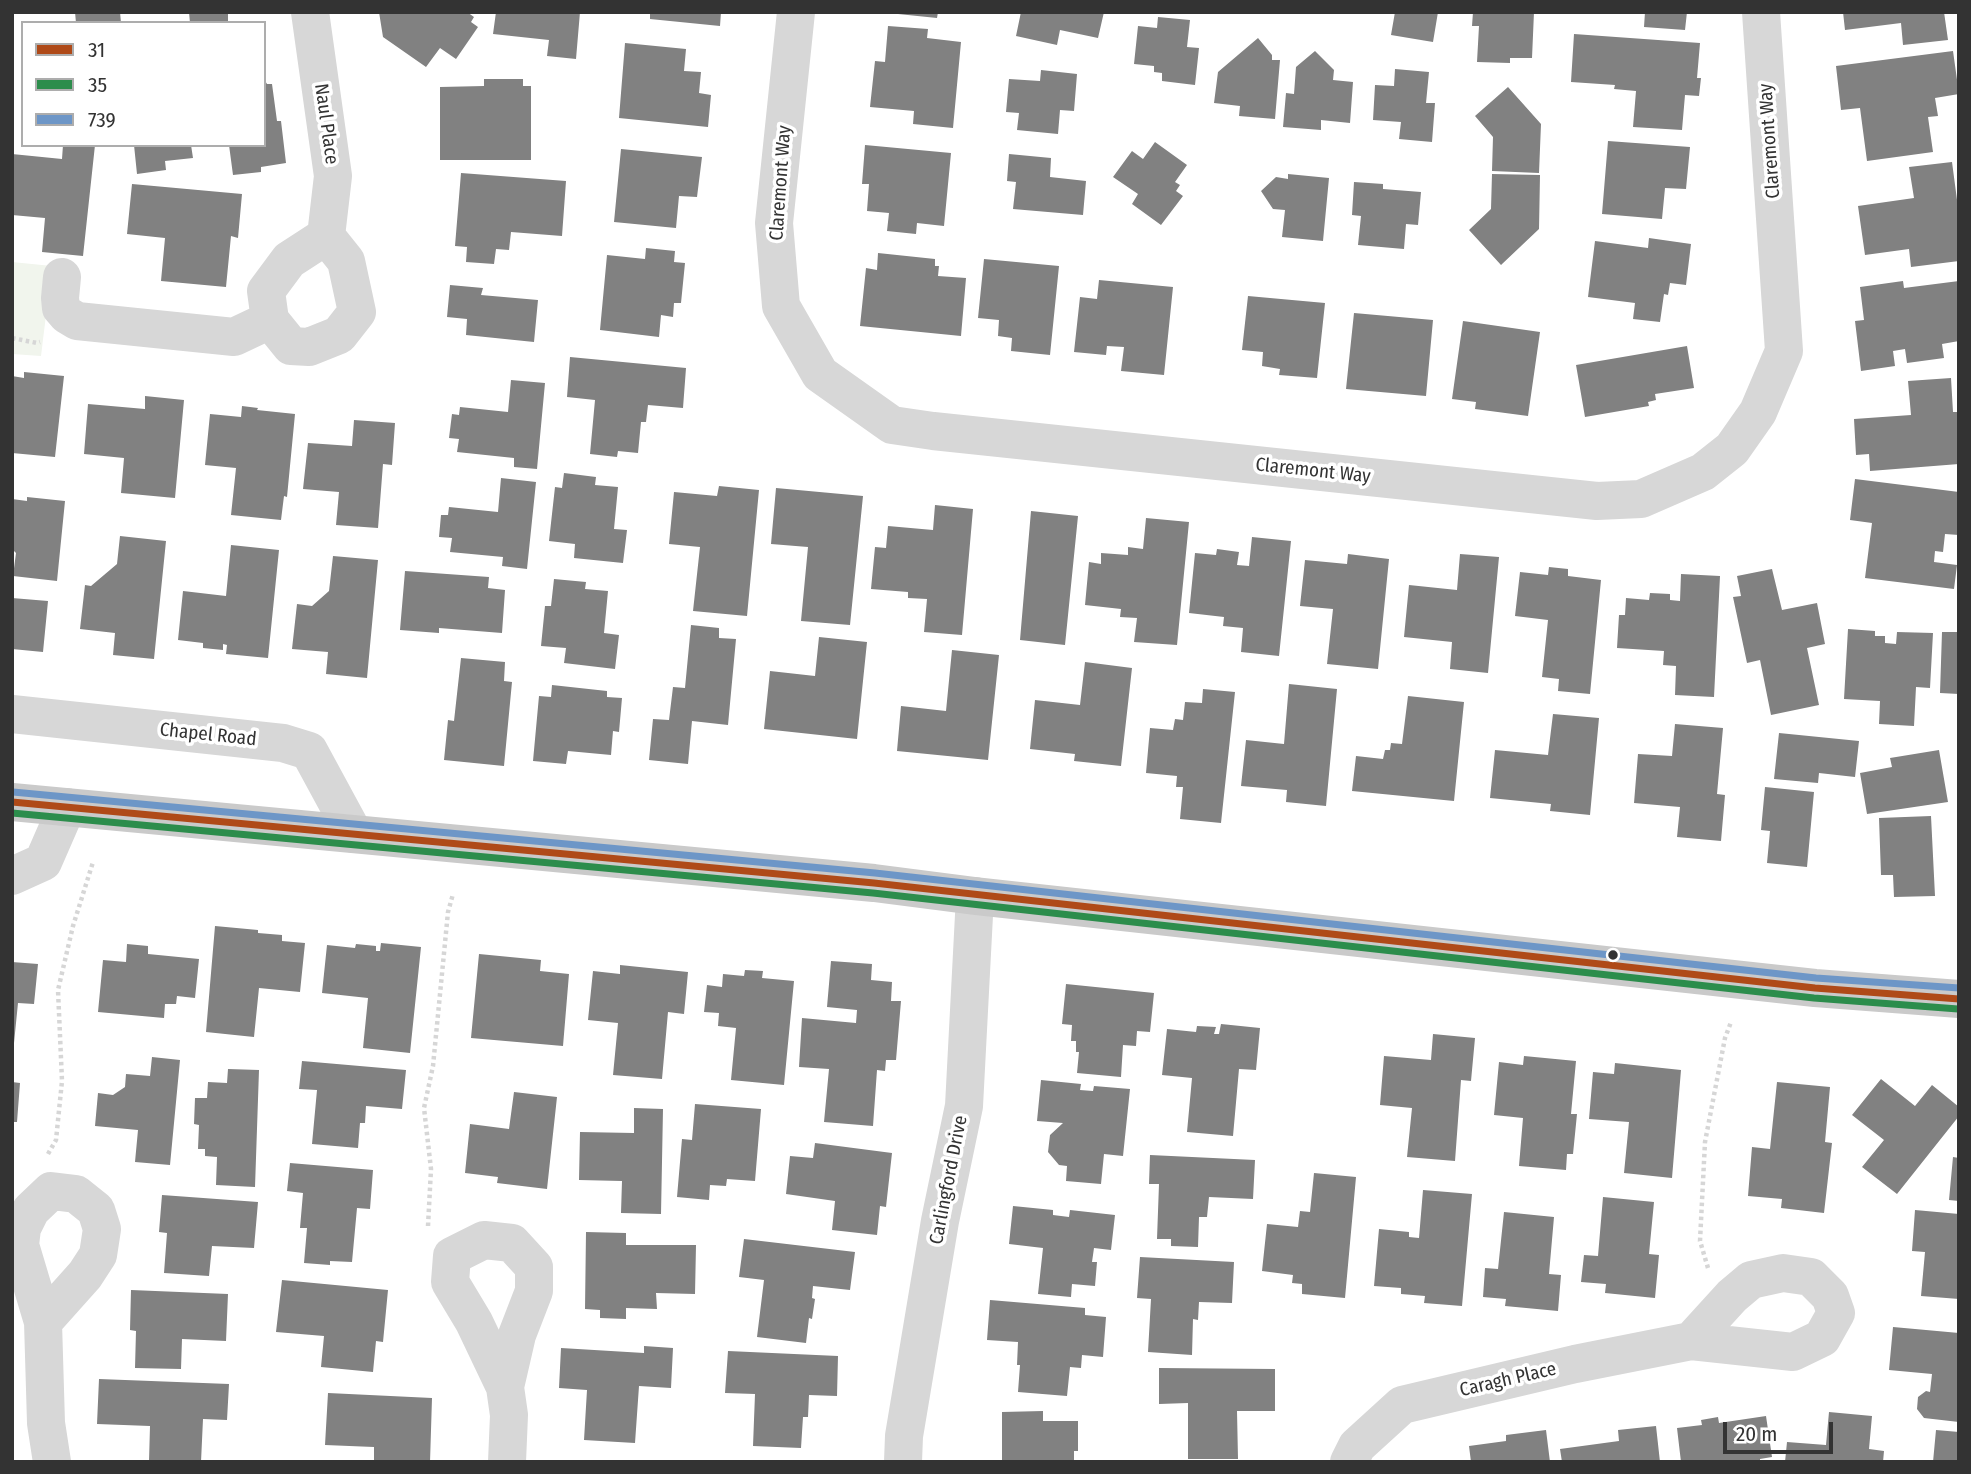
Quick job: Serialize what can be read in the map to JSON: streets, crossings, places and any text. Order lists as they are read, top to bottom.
{
  "streets": {
    "street": [
      "Naul Place",
      "Claremont Way",
      "Chapel Road",
      "Carlingford Drive",
      "Caragh Place"
    ]
  },
  "lines": ["transit line 739", "transit line 31", "transit line 35"],
  "legend": ["31", "35", "739"],
  "scale_bar": "20 m"
}
